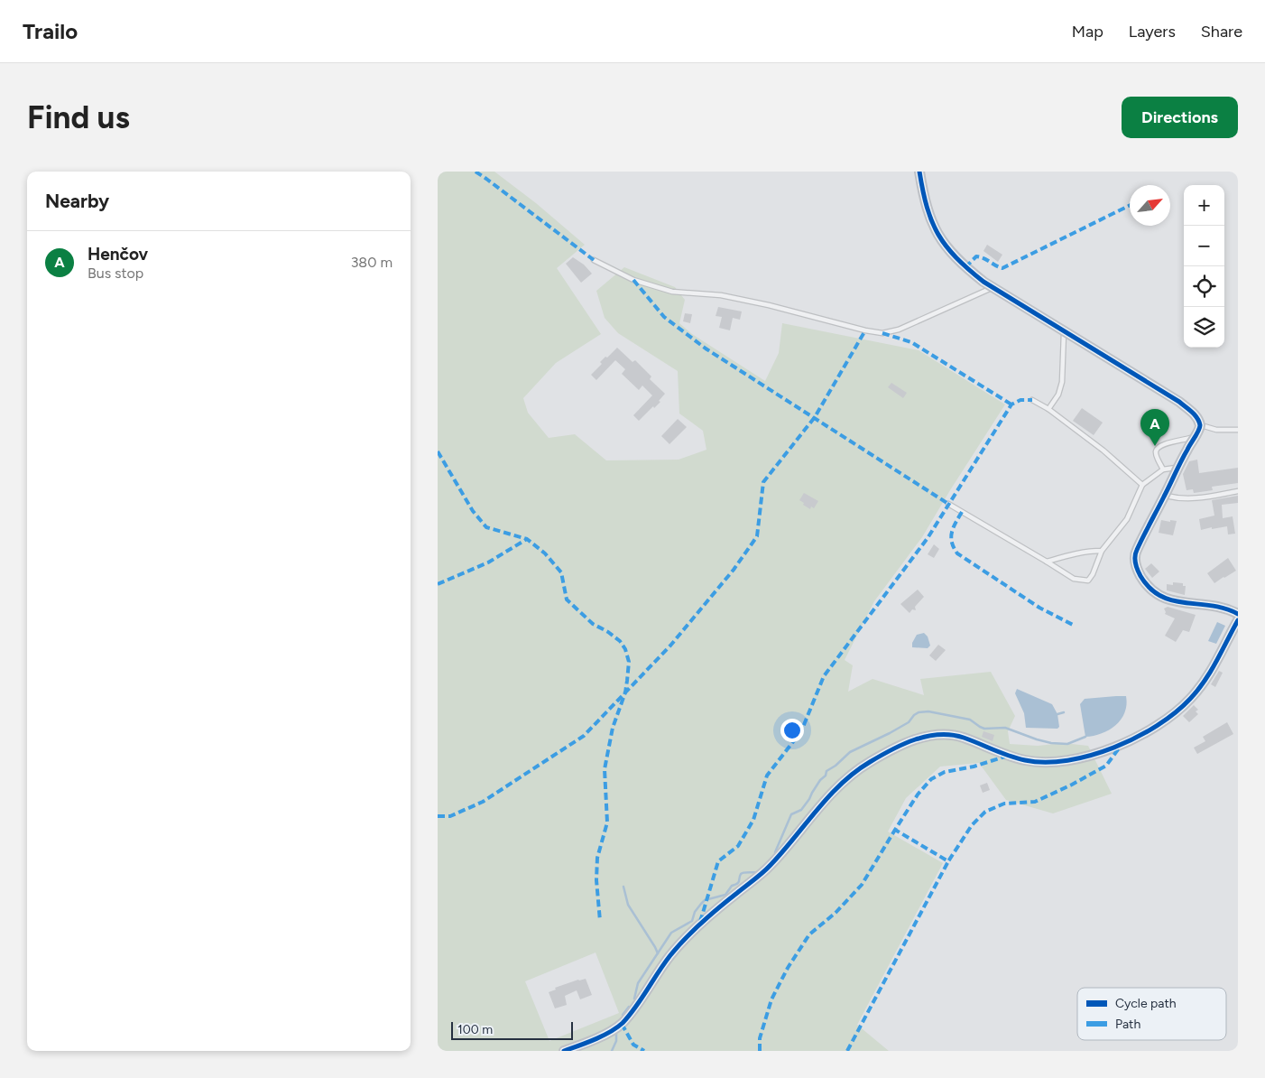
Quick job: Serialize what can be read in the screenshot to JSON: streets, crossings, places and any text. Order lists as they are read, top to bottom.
{
  "legend": ["Cycle path", "Path"],
  "scale_bar": "100 m",
  "north": "top right",
  "page": {
    "header": "Trailo",
    "nav": ["Map", "Layers", "Share"],
    "buttons": "Directions",
    "title": "Find us",
    "heading": "Nearby",
    "map_buttons": ["+", "−"],
    "list": [
      {
        "mark": "A",
        "name": "Henčov",
        "note": "Bus stop",
        "value": "380 m"
      }
    ],
    "pins": "A",
    "scale": "100 m"
  }
}
